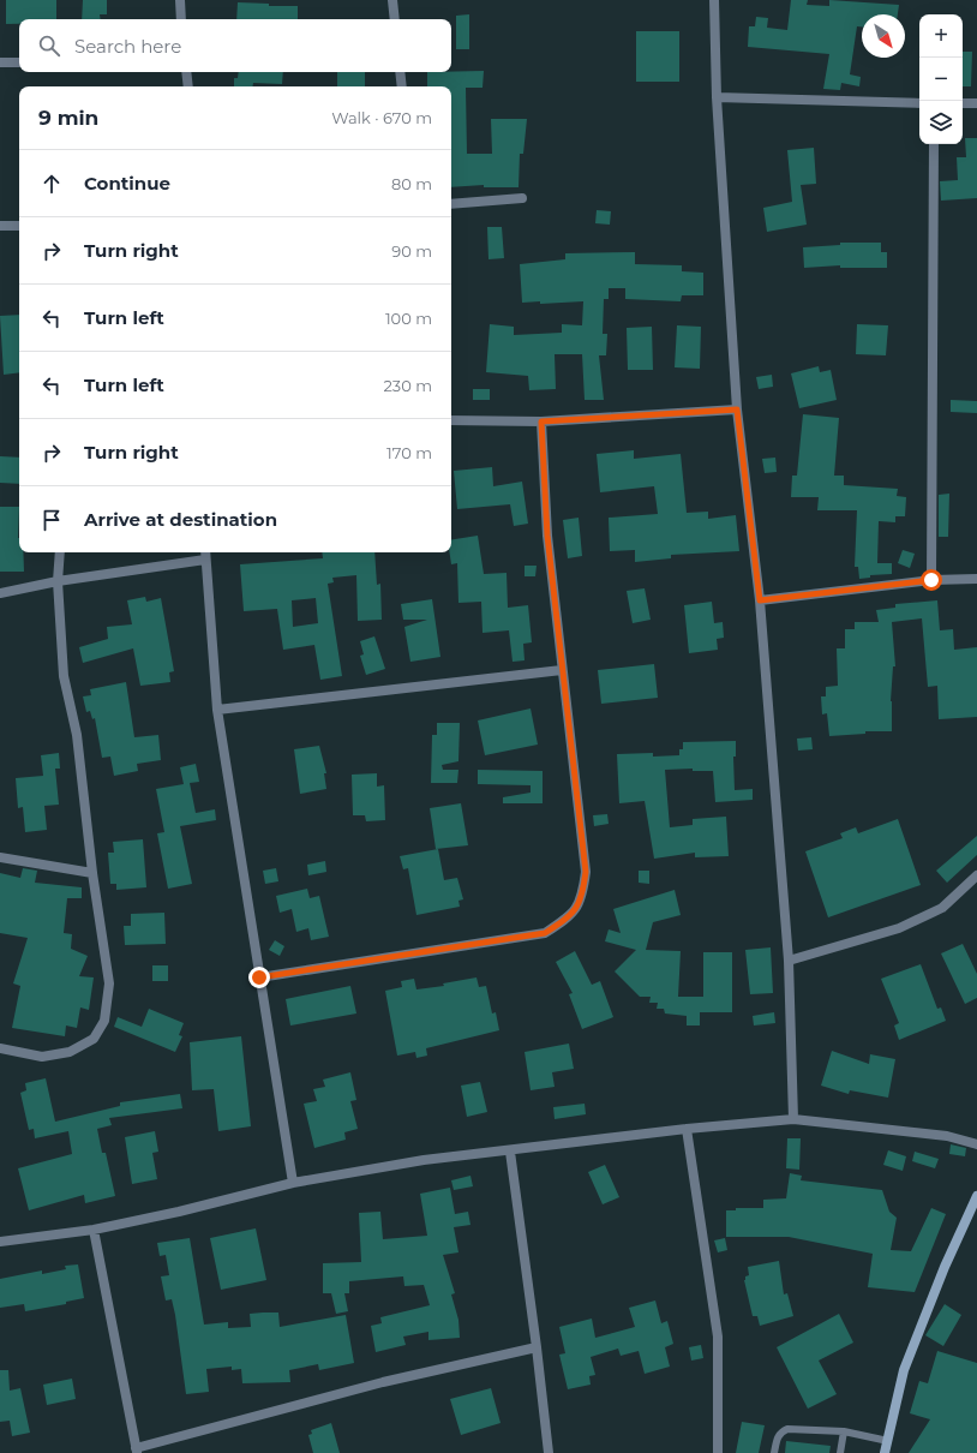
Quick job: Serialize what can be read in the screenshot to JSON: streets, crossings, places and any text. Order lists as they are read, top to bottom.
{
  "north": "bottom right",
  "page": {
    "map_buttons": ["+", "−"],
    "search": "Search here",
    "heading": ["9 min", "Walk · 670 m"],
    "list": [
      ["Continue", "80 m"],
      ["Turn right", "90 m"],
      ["Turn left", "100 m"],
      ["Turn left", "230 m"],
      ["Turn right", "170 m"],
      "Arrive at destination"
    ]
  }
}
